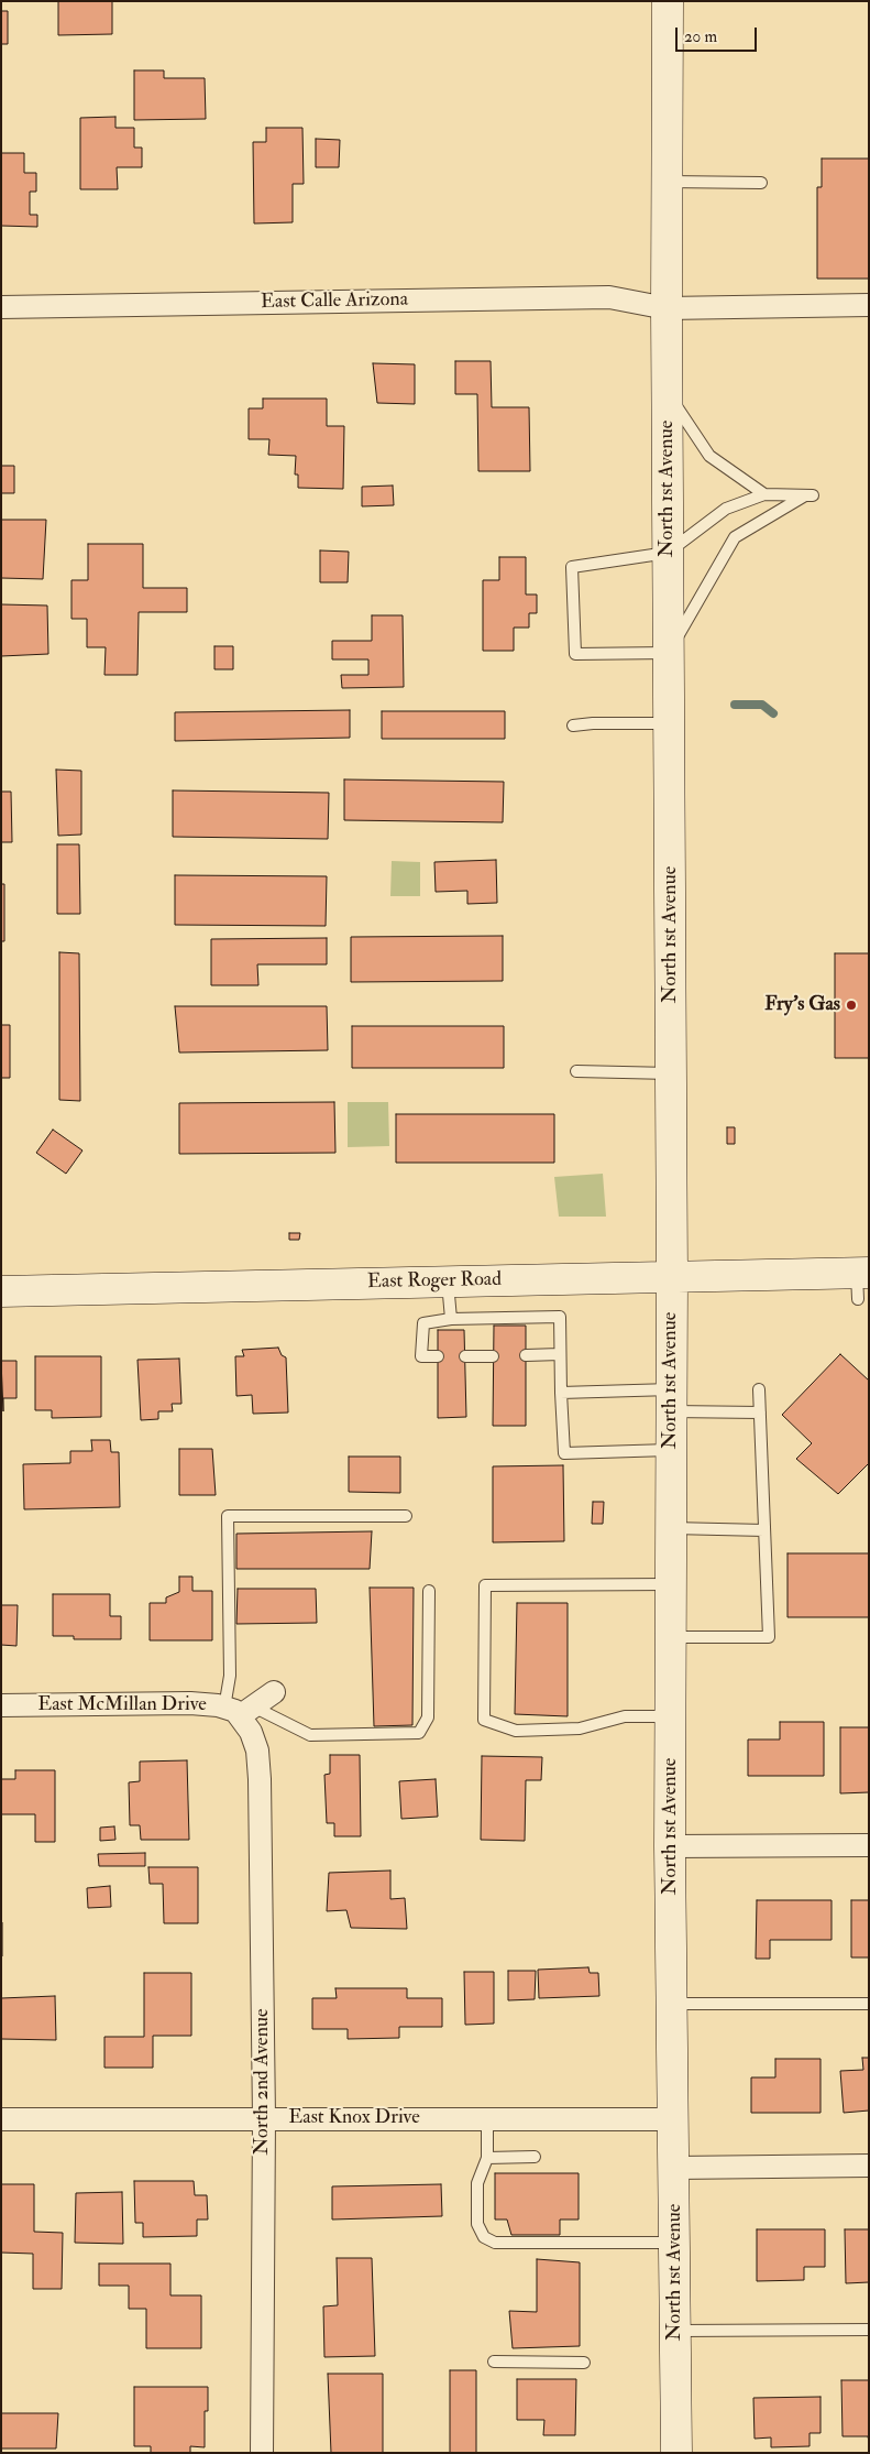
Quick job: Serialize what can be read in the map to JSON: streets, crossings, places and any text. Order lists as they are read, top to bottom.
{
  "streets": {
    "main road": ["North 1st Avenue", "East Roger Road"],
    "street": [
      "East Calle Arizona",
      "East McMillan Drive",
      "North 2nd Avenue",
      "East Knox Drive"
    ]
  },
  "crossings": [
    ["East Calle Arizona", "North 1st Avenue"],
    ["North 1st Avenue", "East Roger Road"],
    ["North 1st Avenue", "East Knox Drive"],
    ["East McMillan Drive", "North 2nd Avenue"],
    ["North 2nd Avenue", "East Knox Drive"]
  ],
  "places": ["Fry's Gas"],
  "scale_bar": "20 m"
}
